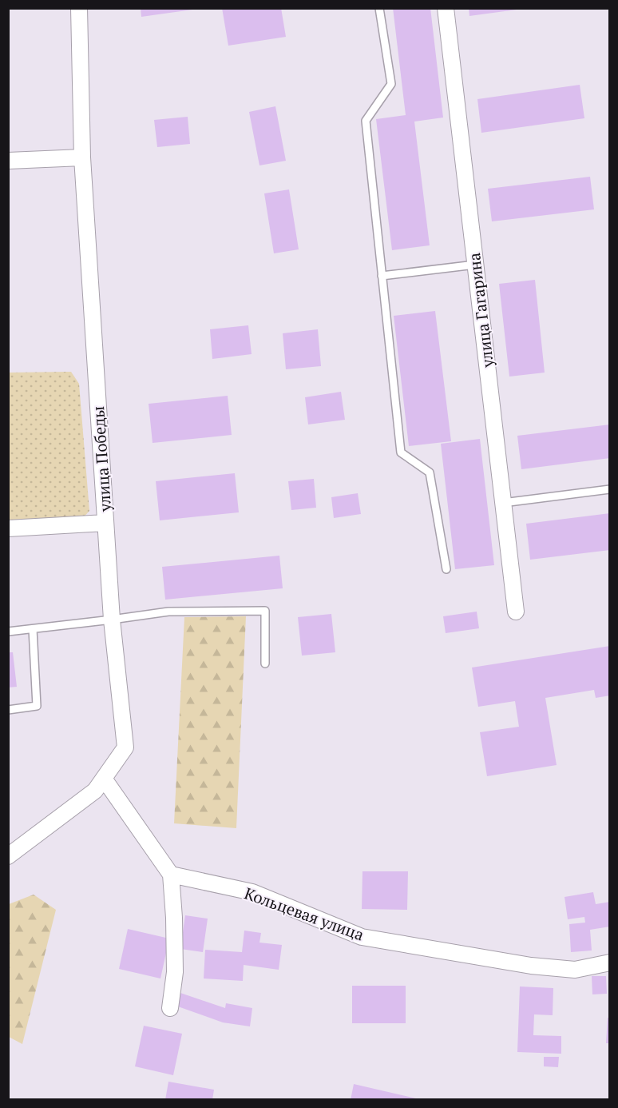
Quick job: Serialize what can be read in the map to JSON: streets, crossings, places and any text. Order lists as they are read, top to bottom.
{
  "streets": {
    "street": ["улица Гагарина", "улица Победы", "Кольцевая улица"]
  }
}
